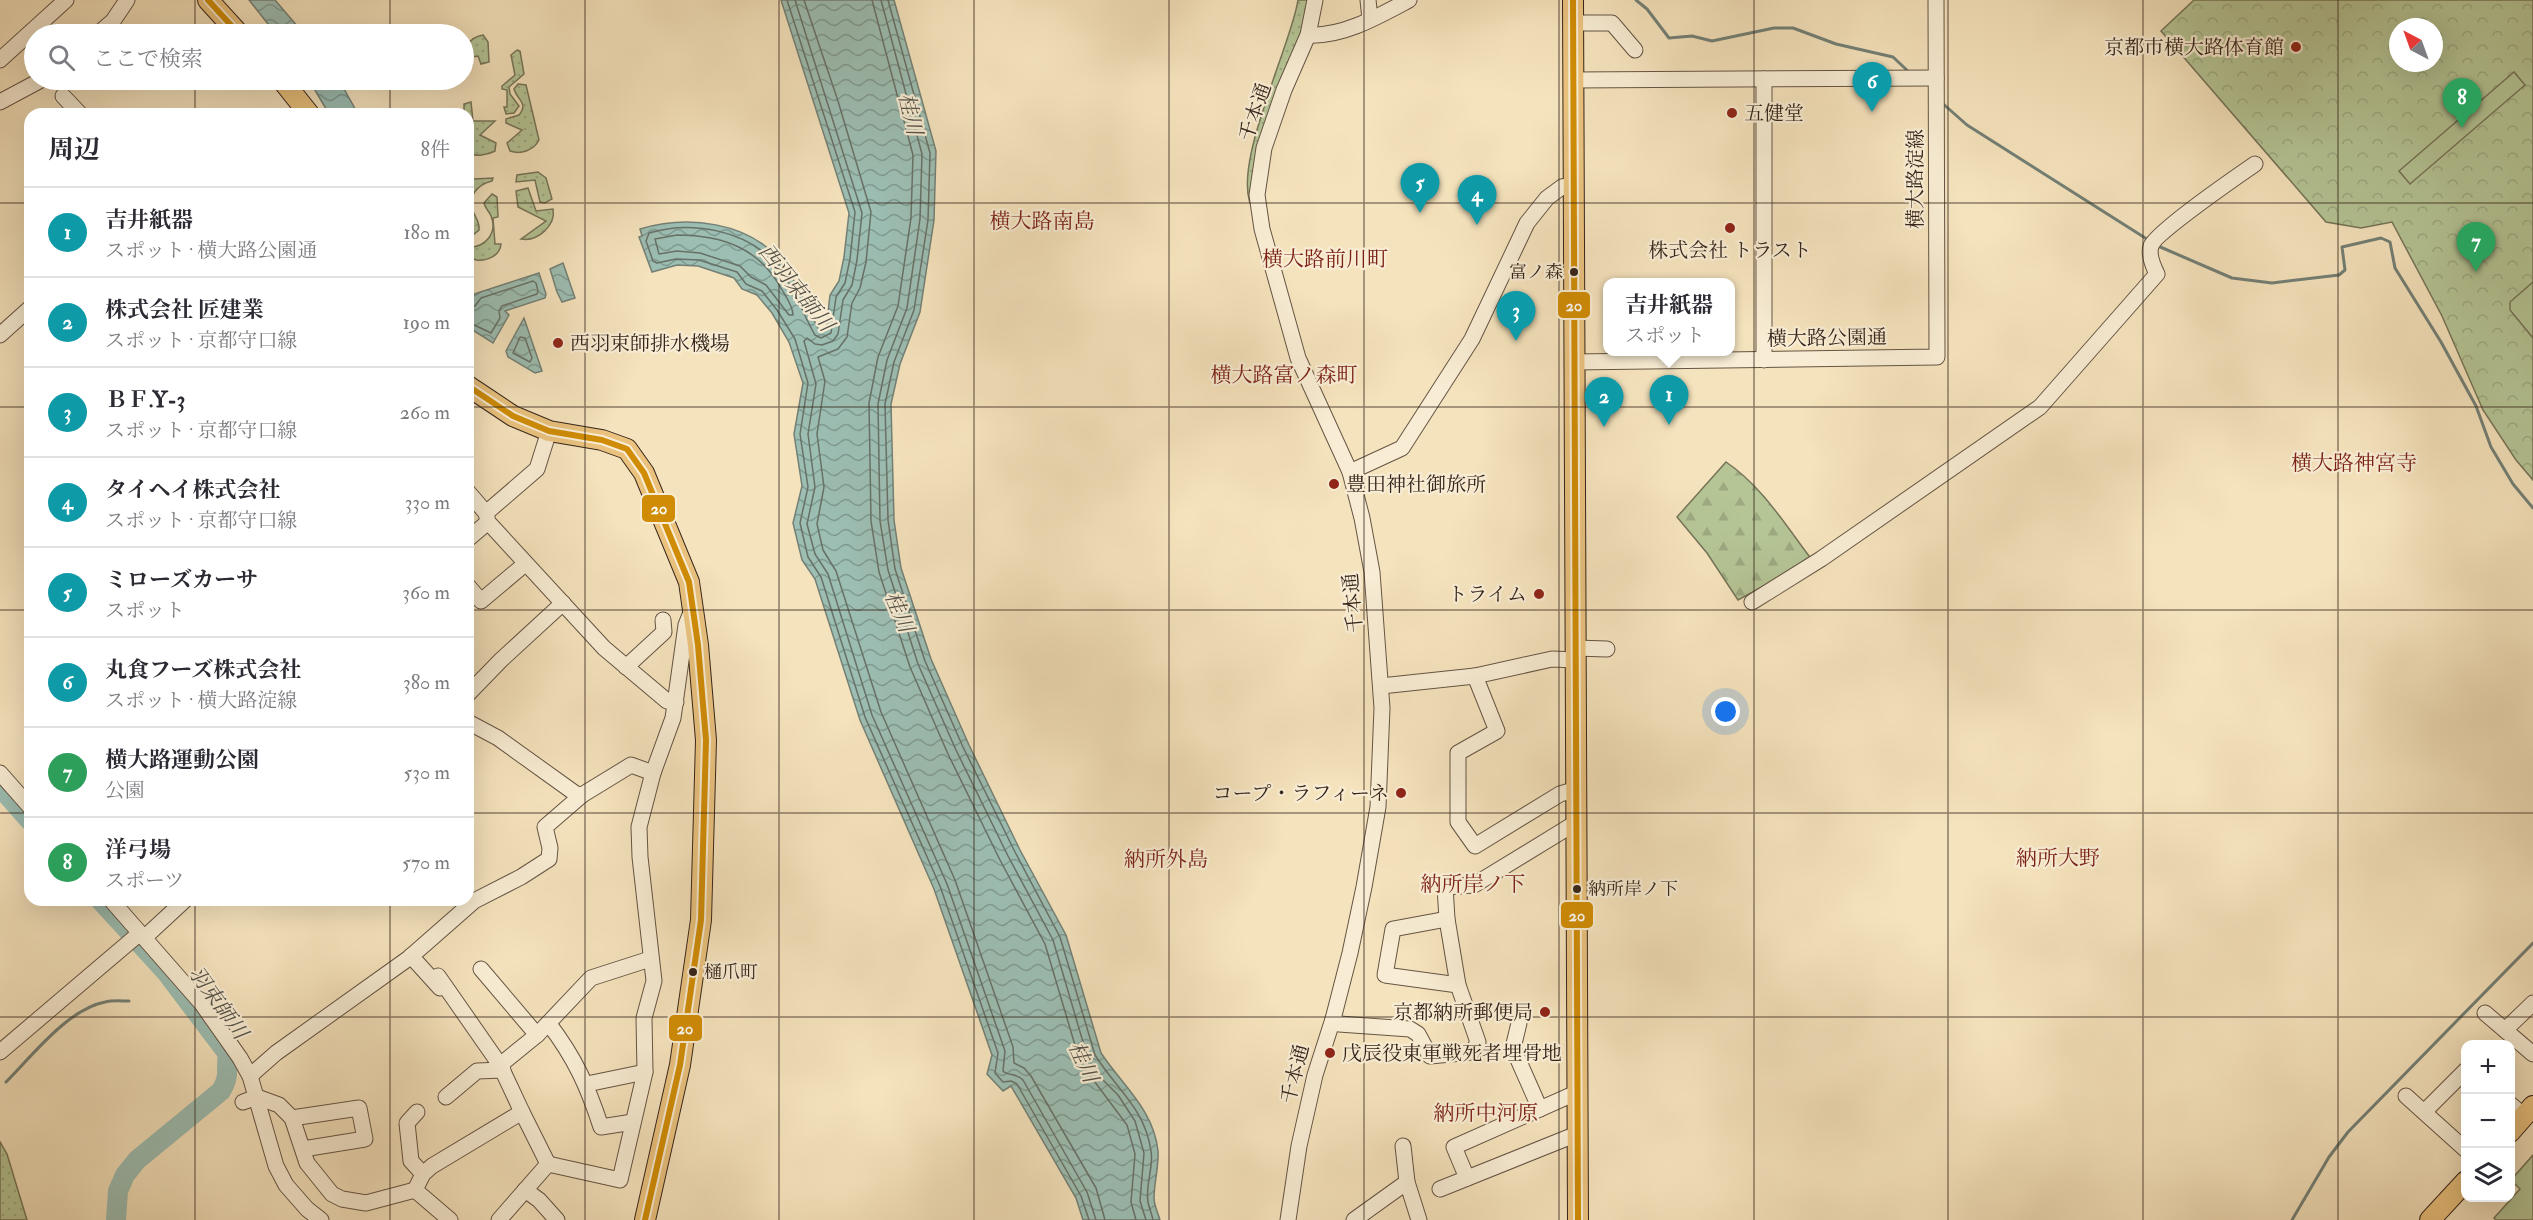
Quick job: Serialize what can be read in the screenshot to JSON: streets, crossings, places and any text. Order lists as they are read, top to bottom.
{
  "streets": {
    "street": ["千本通", "横大路淀線", "横大路公園通"]
  },
  "crossings": [
    ["横大路淀線", "横大路公園通"]
  ],
  "districts": [
    "横大路南島",
    "横大路前川町",
    "横大路富ノ森町",
    "横大路神宮寺",
    "納所大野",
    "納所外島",
    "納所岸ノ下",
    "納所中河原"
  ],
  "water": ["桂川", "西羽束師川", "羽束師川"],
  "places": [
    "京都市横大路体育館",
    "五健堂",
    "株式会社 トラスト",
    "富ノ森",
    "西羽束師排水機場",
    "豊田神社御旅所",
    "トライム",
    "コープ・ラフィーネ",
    "納所岸ノ下",
    "樋爪町",
    "京都納所郵便局",
    "戊辰役東軍戦死者埋骨地"
  ],
  "lines": ["transit line 20"],
  "north": "top left",
  "page": {
    "search": "ここで検索",
    "pins": [
      "6",
      "8",
      "5",
      "4",
      "7",
      "3",
      "1",
      "2"
    ],
    "heading": ["周辺", "8件"],
    "list": [
      {
        "mark": "1",
        "name": "吉井紙器",
        "note": "スポット · 横大路公園通",
        "value": "180 m"
      },
      {
        "mark": "2",
        "name": "株式会社 匠建業",
        "note": "スポット · 京都守口線",
        "value": "190 m"
      },
      {
        "mark": "3",
        "name": "ＢＦ.Y-3",
        "note": "スポット · 京都守口線",
        "value": "260 m"
      },
      {
        "mark": "4",
        "name": "タイヘイ株式会社",
        "note": "スポット · 京都守口線",
        "value": "330 m"
      },
      {
        "mark": "5",
        "name": "ミローズカーサ",
        "note": "スポット",
        "value": "360 m"
      },
      {
        "mark": "6",
        "name": "丸食フーズ株式会社",
        "note": "スポット · 横大路淀線",
        "value": "380 m"
      },
      {
        "mark": "7",
        "name": "横大路運動公園",
        "note": "公園",
        "value": "530 m"
      },
      {
        "mark": "8",
        "name": "洋弓場",
        "note": "スポーツ",
        "value": "570 m"
      }
    ],
    "popup": ["吉井紙器", "スポット"],
    "map_buttons": ["+", "−"]
  }
}
